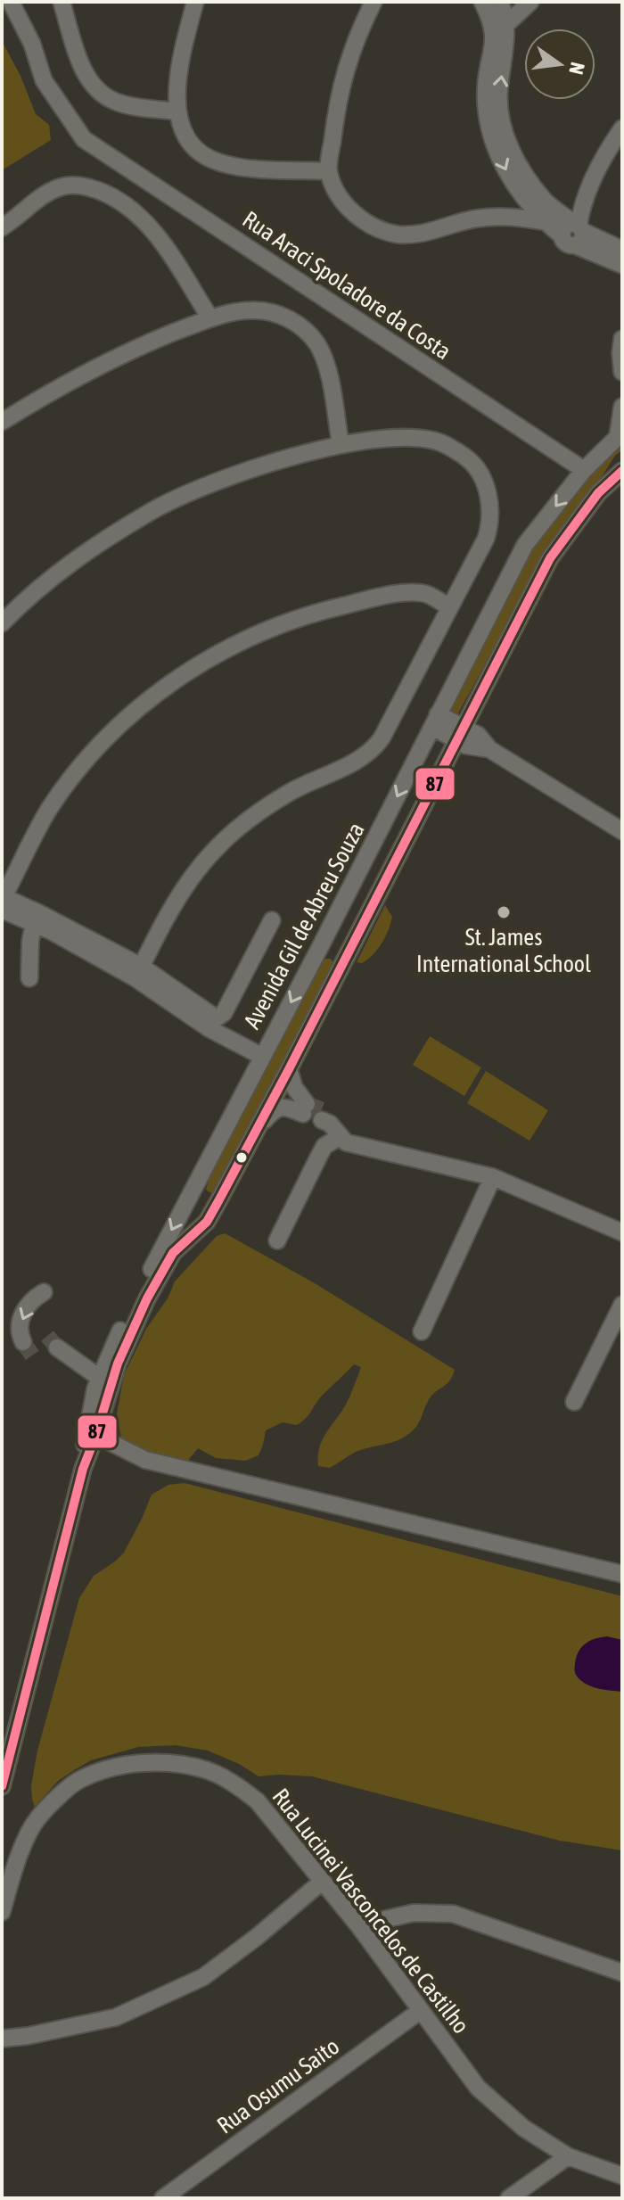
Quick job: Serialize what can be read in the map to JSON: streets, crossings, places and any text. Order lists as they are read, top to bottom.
{
  "streets": {
    "street": [
      "Rua Araci Spoladore da Costa",
      "Avenida Gil de Abreu Souza",
      "Rua Lucinei Vasconcelos de Castilho",
      "Rua Osumu Saito"
    ]
  },
  "crossings": [
    ["Rua Araci Spoladore da Costa", "Avenida Gil de Abreu Souza"],
    ["Rua Lucinei Vasconcelos de Castilho", "Rua Osumu Saito"]
  ],
  "places": ["St. James International School"],
  "lines": ["transit line 87"],
  "north": "right"
}
